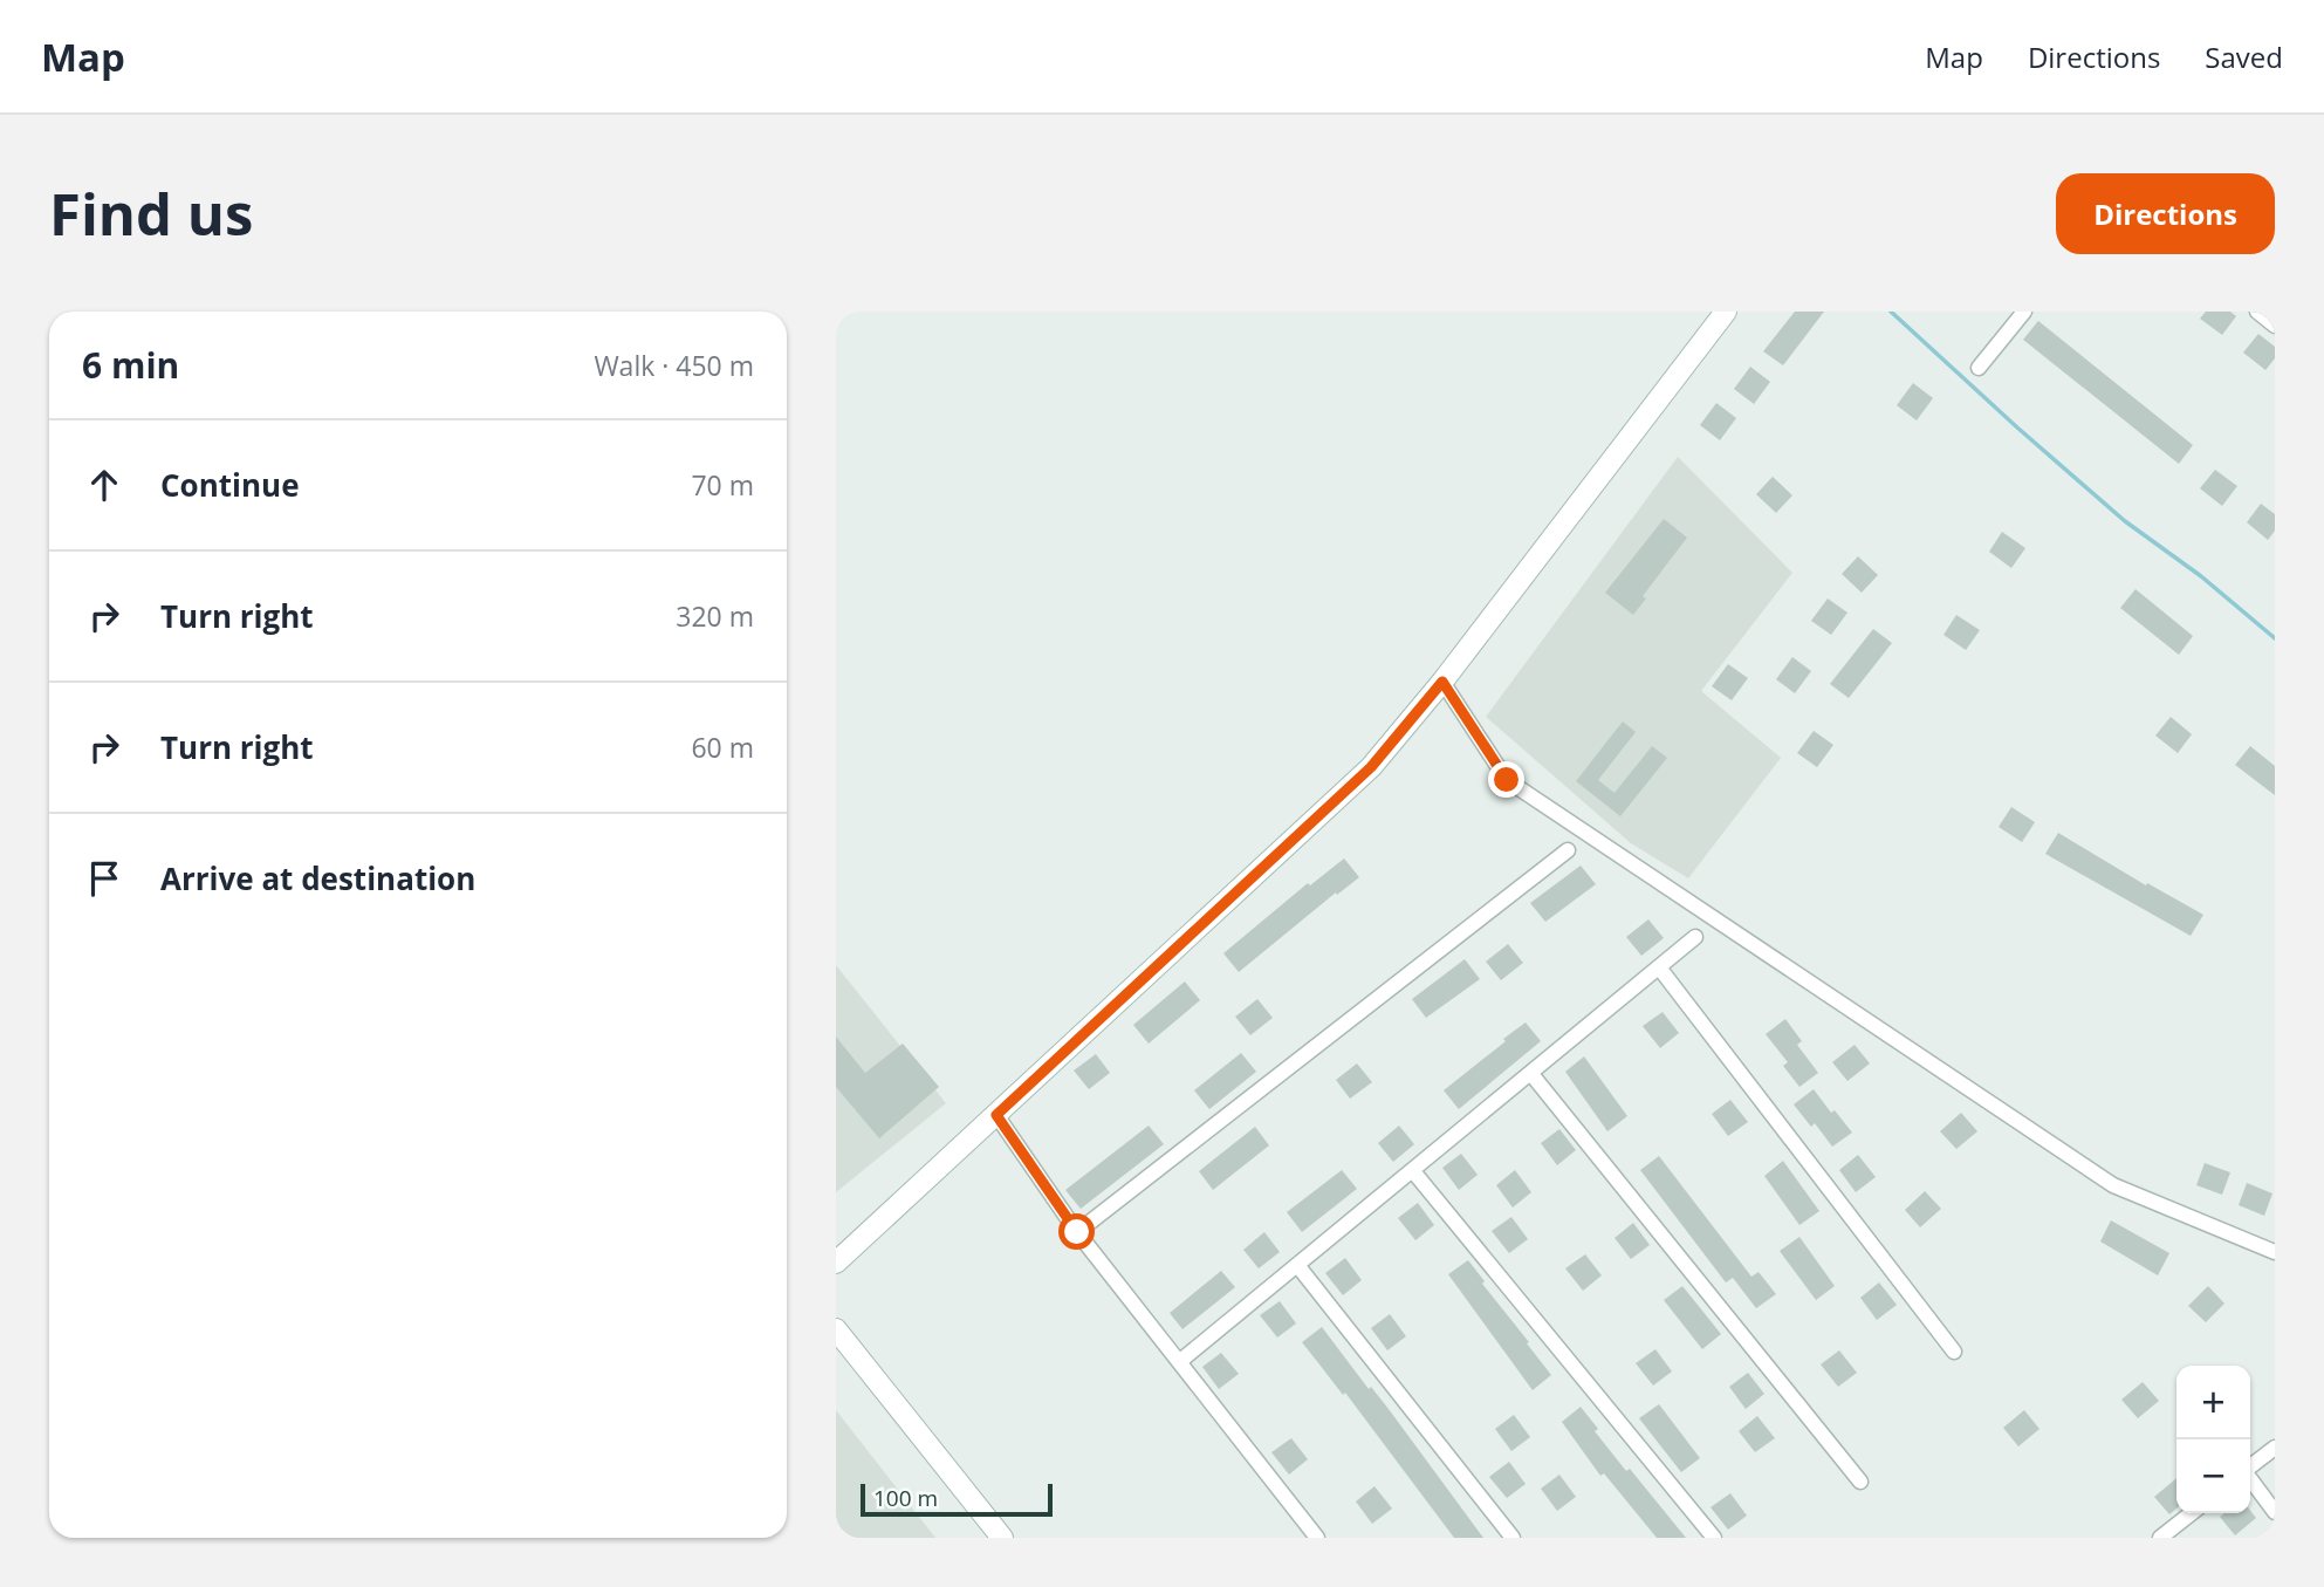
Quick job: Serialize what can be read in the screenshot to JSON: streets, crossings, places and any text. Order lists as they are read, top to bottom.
{
  "scale_bar": "100 m",
  "page": {
    "header": "Map",
    "nav": ["Map", "Directions", "Saved"],
    "buttons": "Directions",
    "title": "Find us",
    "heading": ["6 min", "Walk · 450 m"],
    "list": [
      ["Continue", "70 m"],
      ["Turn right", "320 m"],
      ["Turn right", "60 m"],
      "Arrive at destination"
    ],
    "map_buttons": ["+", "−"],
    "scale": "100 m"
  }
}
